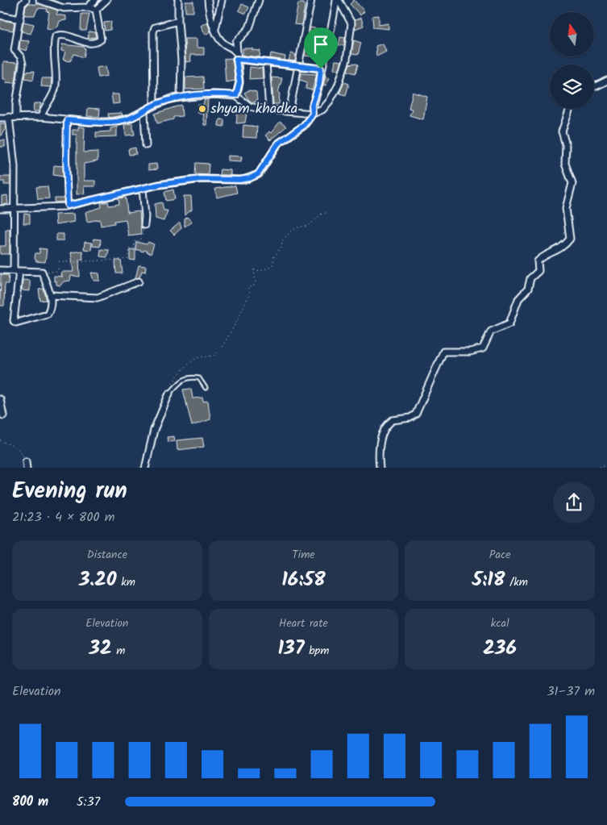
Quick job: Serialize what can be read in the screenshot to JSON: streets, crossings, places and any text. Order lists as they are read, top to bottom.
{
  "places": ["shyam khadka"],
  "north": "top",
  "page": {
    "heading": ["Evening run", "21:23 · 4 × 800 m"],
    "stats": [
      ["Distance", "3.20 km"],
      ["Time", "16:58"],
      ["Pace", "5:18 /km"],
      ["Elevation", "32 m"],
      ["Heart rate", "137 bpm"],
      ["kcal", "236"]
    ],
    "chart": ["Elevation", "31–37 m"],
    "list": [
      {
        "name": "800 m",
        "note": "5:37"
      }
    ]
  }
}
